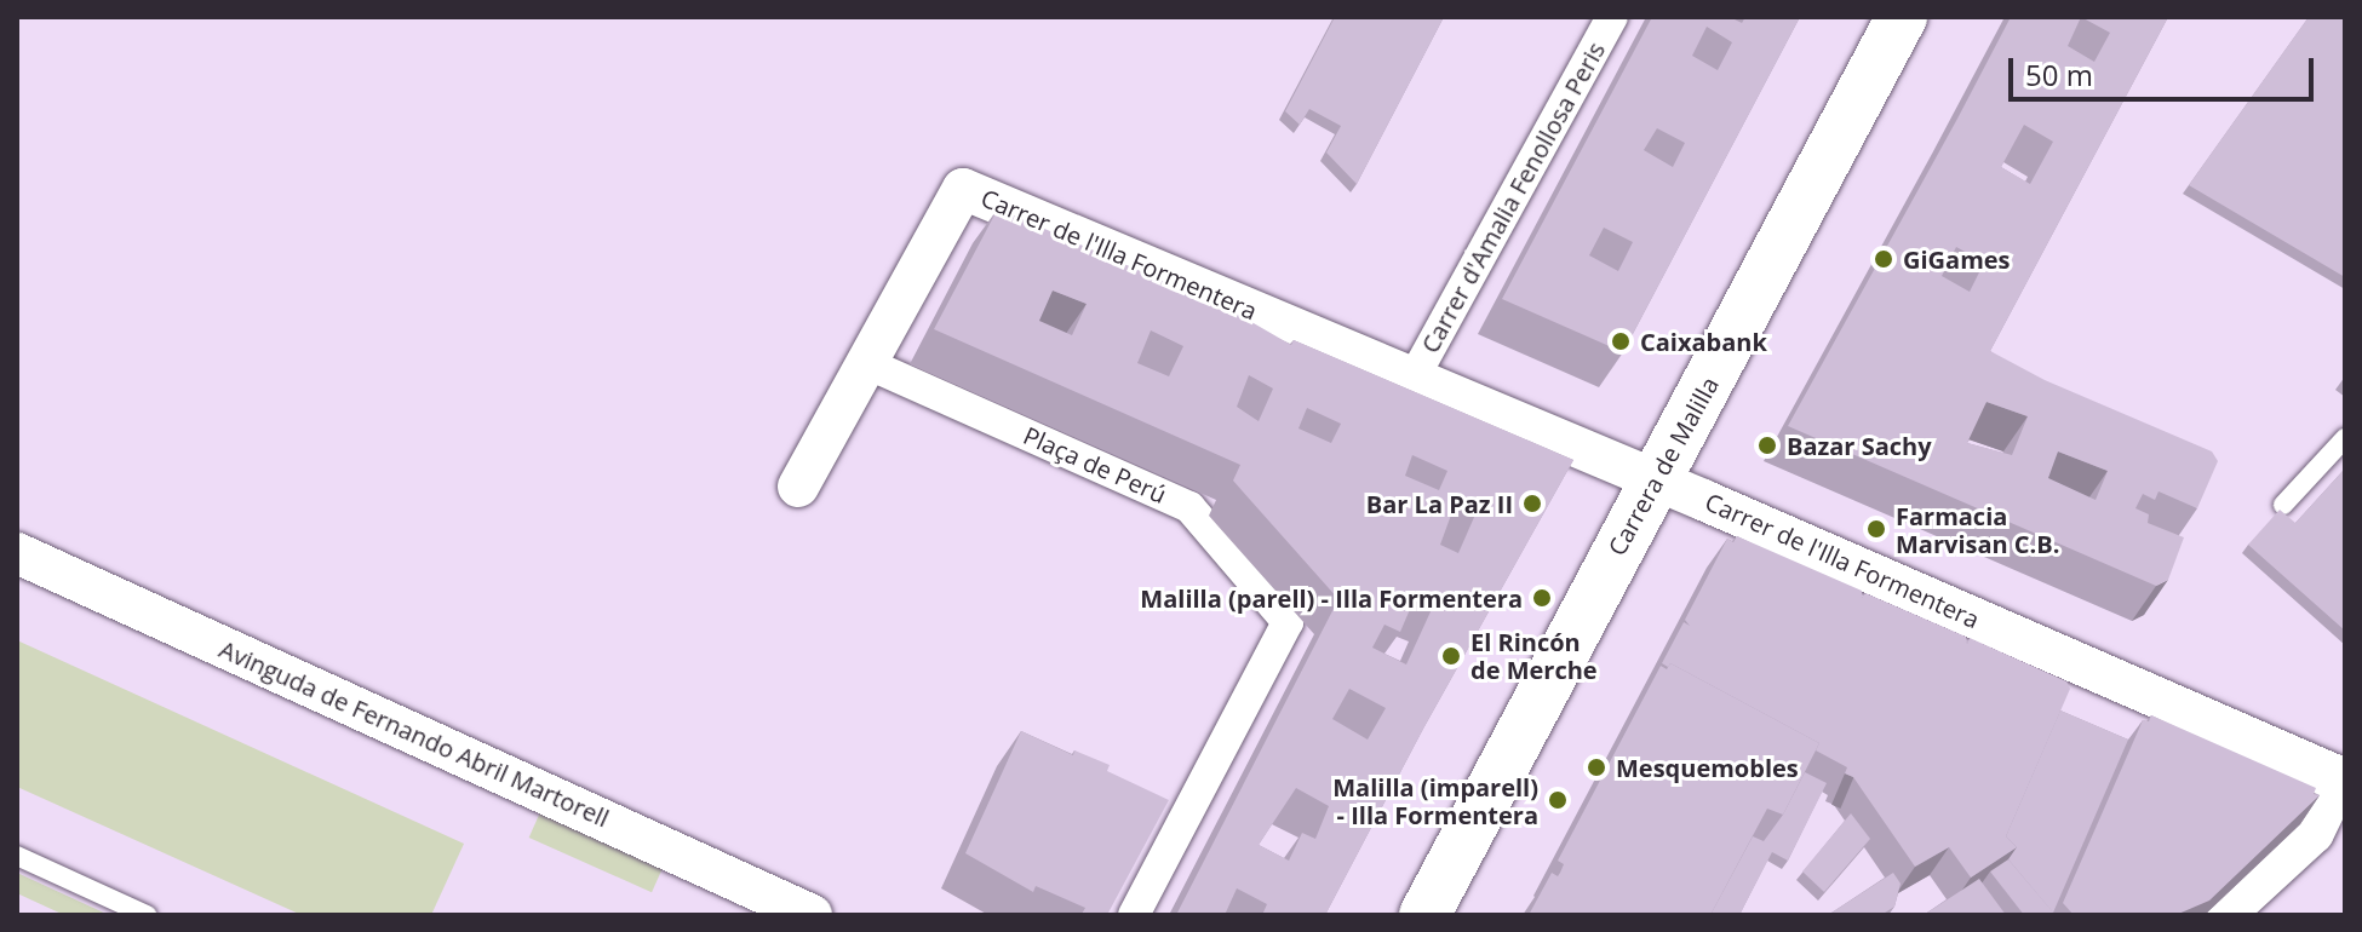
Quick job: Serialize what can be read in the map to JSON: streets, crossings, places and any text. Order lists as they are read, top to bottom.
{
  "streets": {
    "street": [
      "Carrer d'Amalia Fenollosa Peris",
      "Carrer de l'Illa Formentera",
      "Plaça de Perú",
      "Carrera de Malilla",
      "Avinguda de Fernando Abril Martorell"
    ]
  },
  "crossings": [
    ["Carrer d'Amalia Fenollosa Peris", "Carrer de l'Illa Formentera"],
    ["Carrer de l'Illa Formentera", "Plaça de Perú"],
    ["Carrer de l'Illa Formentera", "Carrera de Malilla"]
  ],
  "places": [
    "GiGames",
    "Caixabank",
    "Bazar Sachy",
    "Bar La Paz II",
    "Farmacia Marvisan C.B.",
    "Malilla (parell) - Illa Formentera",
    "El Rincón de Merche",
    "Mesquemobles",
    "Malilla (imparell) - Illa Formentera"
  ],
  "scale_bar": "50 m"
}
